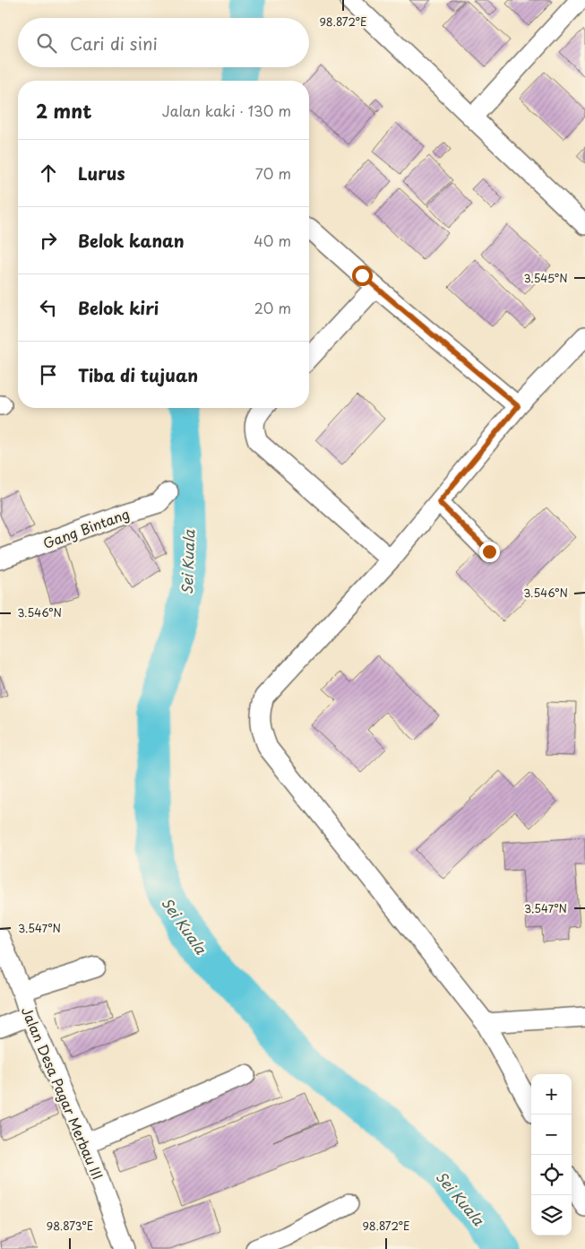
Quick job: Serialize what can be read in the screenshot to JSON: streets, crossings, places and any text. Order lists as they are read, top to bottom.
{
  "streets": {
    "street": ["Gang Bintang", "Jalan Desa Pagar Merbau III"]
  },
  "water": ["Sei Kuala"],
  "page": {
    "search": "Cari di sini",
    "heading": ["2 mnt", "Jalan kaki · 130 m"],
    "list": [
      ["Lurus", "70 m"],
      ["Belok kanan", "40 m"],
      ["Belok kiri", "20 m"],
      "Tiba di tujuan"
    ],
    "map_buttons": ["+", "−"]
  },
  "coordinates": [
    "98.872°E",
    "3.545°N",
    "3.546°N",
    "3.547°N",
    "98.873°E"
  ]
}
